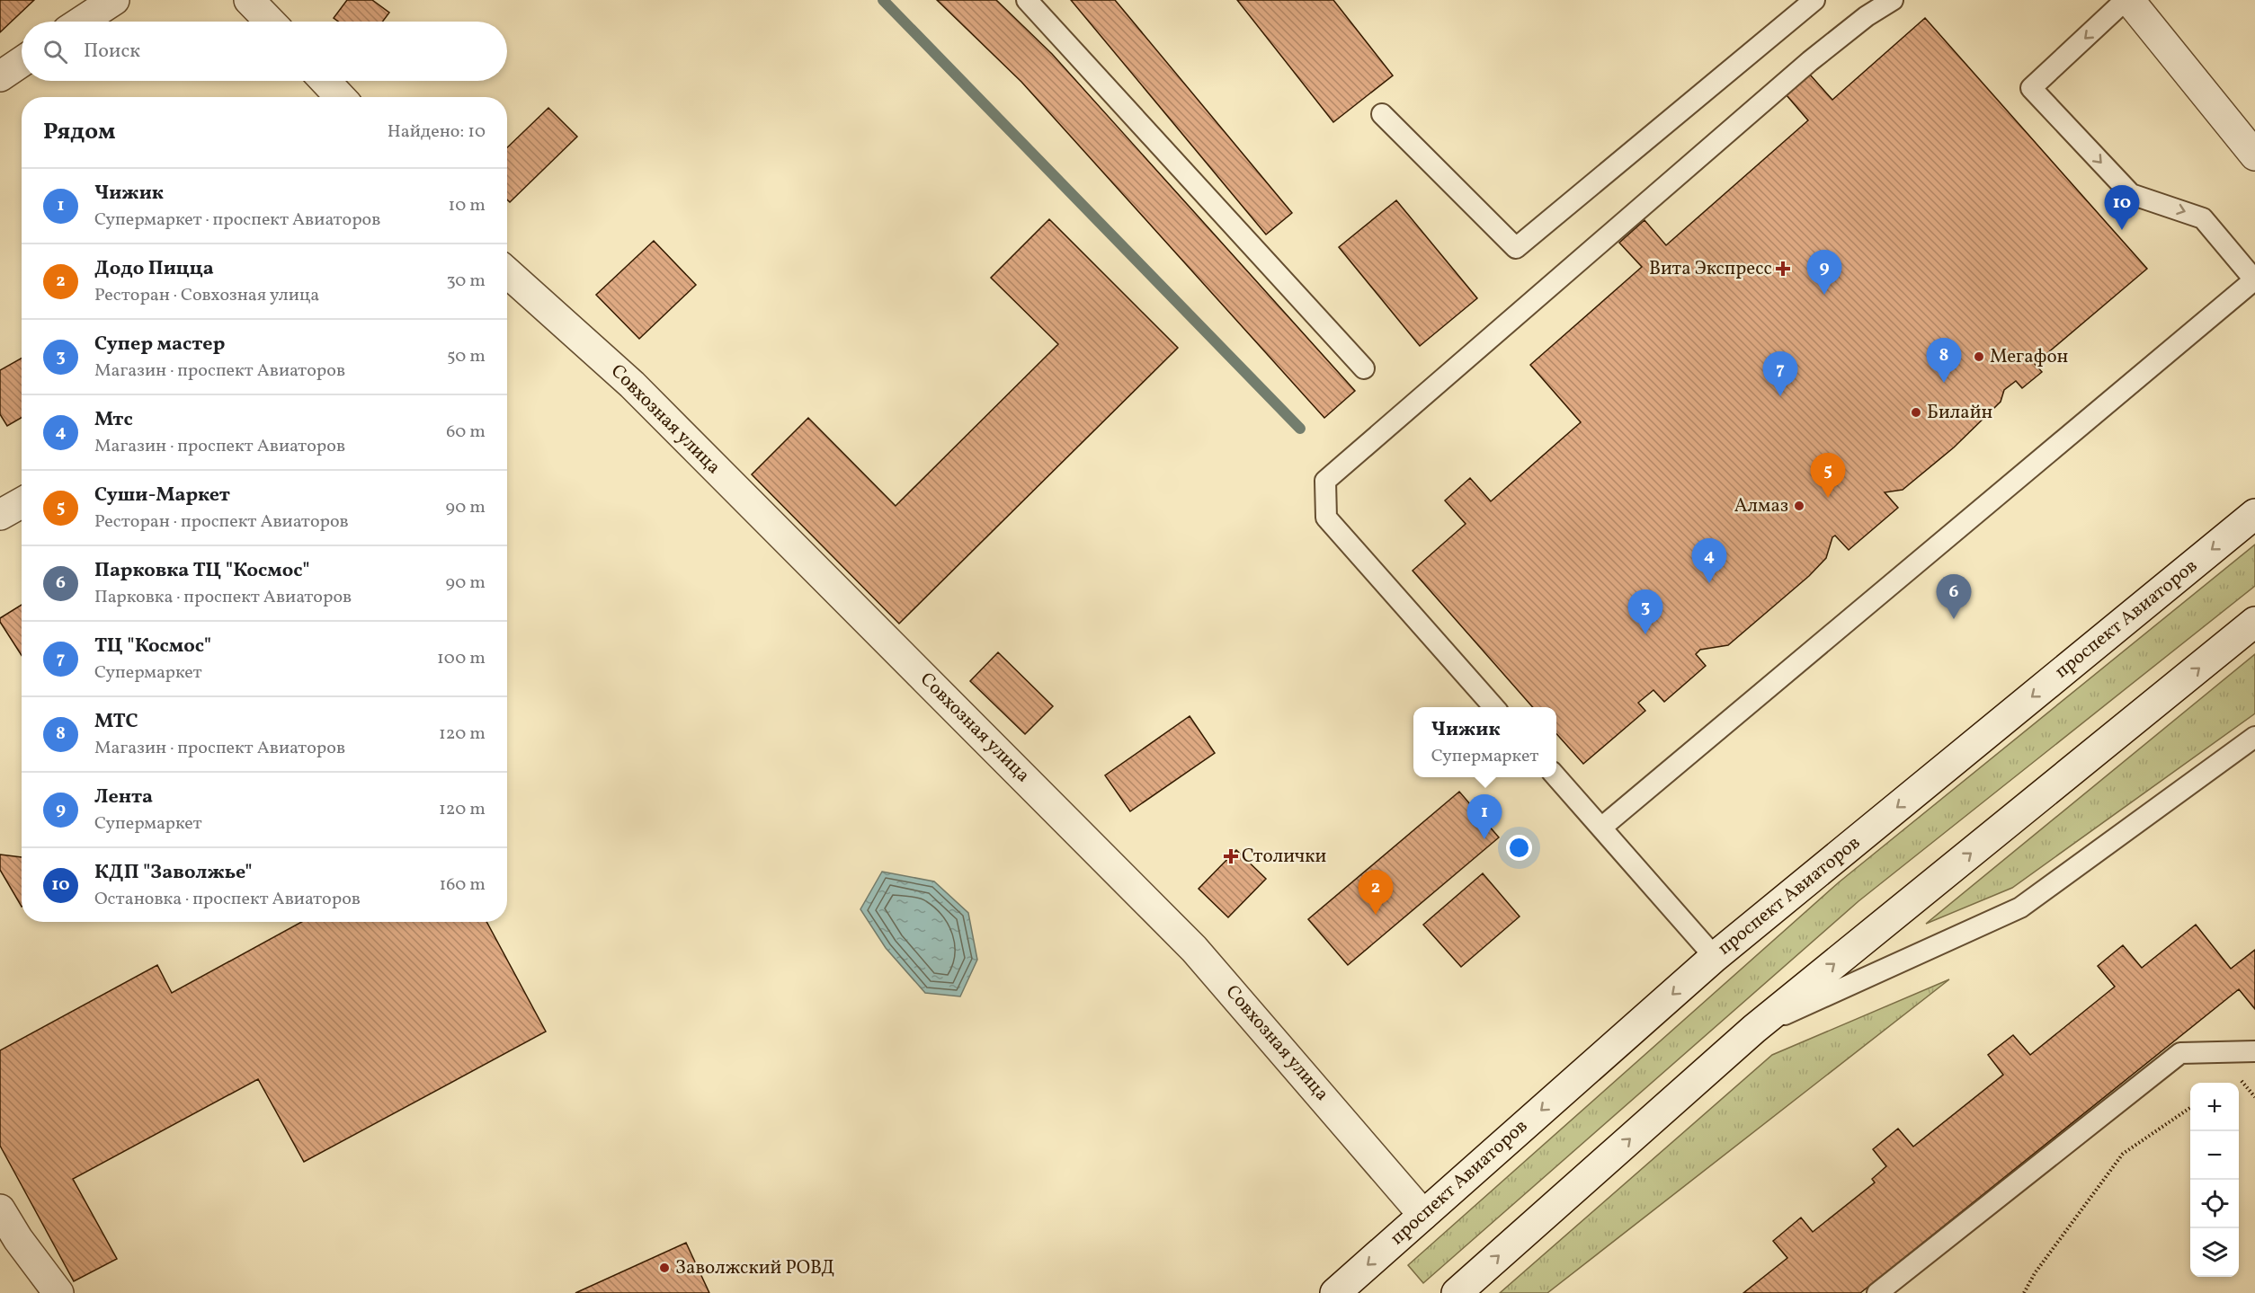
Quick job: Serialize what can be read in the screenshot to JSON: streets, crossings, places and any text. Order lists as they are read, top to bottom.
{
  "streets": {
    "main road": ["Совхозная улица", "проспект Авиаторов"]
  },
  "crossings": [
    ["Совхозная улица", "проспект Авиаторов"]
  ],
  "places": {
    "health": ["Вита Экспресс", "Столички"],
    "other": [
      "Мегафон",
      "Билайн",
      "Алмаз",
      "Заволжский РОВД"
    ]
  },
  "page": {
    "search": "Поиск",
    "heading": ["Рядом", "Найдено: 10"],
    "list": [
      {
        "mark": "1",
        "name": "Чижик",
        "note": "Супермаркет · проспект Авиаторов",
        "value": "10 m"
      },
      {
        "mark": "2",
        "name": "Додо Пицца",
        "note": "Ресторан · Совхозная улица",
        "value": "30 m"
      },
      {
        "mark": "3",
        "name": "Супер мастер",
        "note": "Магазин · проспект Авиаторов",
        "value": "50 m"
      },
      {
        "mark": "4",
        "name": "Мтс",
        "note": "Магазин · проспект Авиаторов",
        "value": "60 m"
      },
      {
        "mark": "5",
        "name": "Суши-Маркет",
        "note": "Ресторан · проспект Авиаторов",
        "value": "90 m"
      },
      {
        "mark": "6",
        "name": "Парковка ТЦ \"Космос\"",
        "note": "Парковка · проспект Авиаторов",
        "value": "90 m"
      },
      {
        "mark": "7",
        "name": "ТЦ \"Космос\"",
        "note": "Супермаркет",
        "value": "100 m"
      },
      {
        "mark": "8",
        "name": "МТС",
        "note": "Магазин · проспект Авиаторов",
        "value": "120 m"
      },
      {
        "mark": "9",
        "name": "Лента",
        "note": "Супермаркет",
        "value": "120 m"
      },
      {
        "mark": "10",
        "name": "КДП \"Заволжье\"",
        "note": "Остановка · проспект Авиаторов",
        "value": "160 m"
      }
    ],
    "pins": [
      "10",
      "9",
      "8",
      "7",
      "5",
      "4",
      "6",
      "3",
      "1",
      "2"
    ],
    "popup": ["Чижик", "Супермаркет"],
    "map_buttons": ["+", "−"]
  }
}
